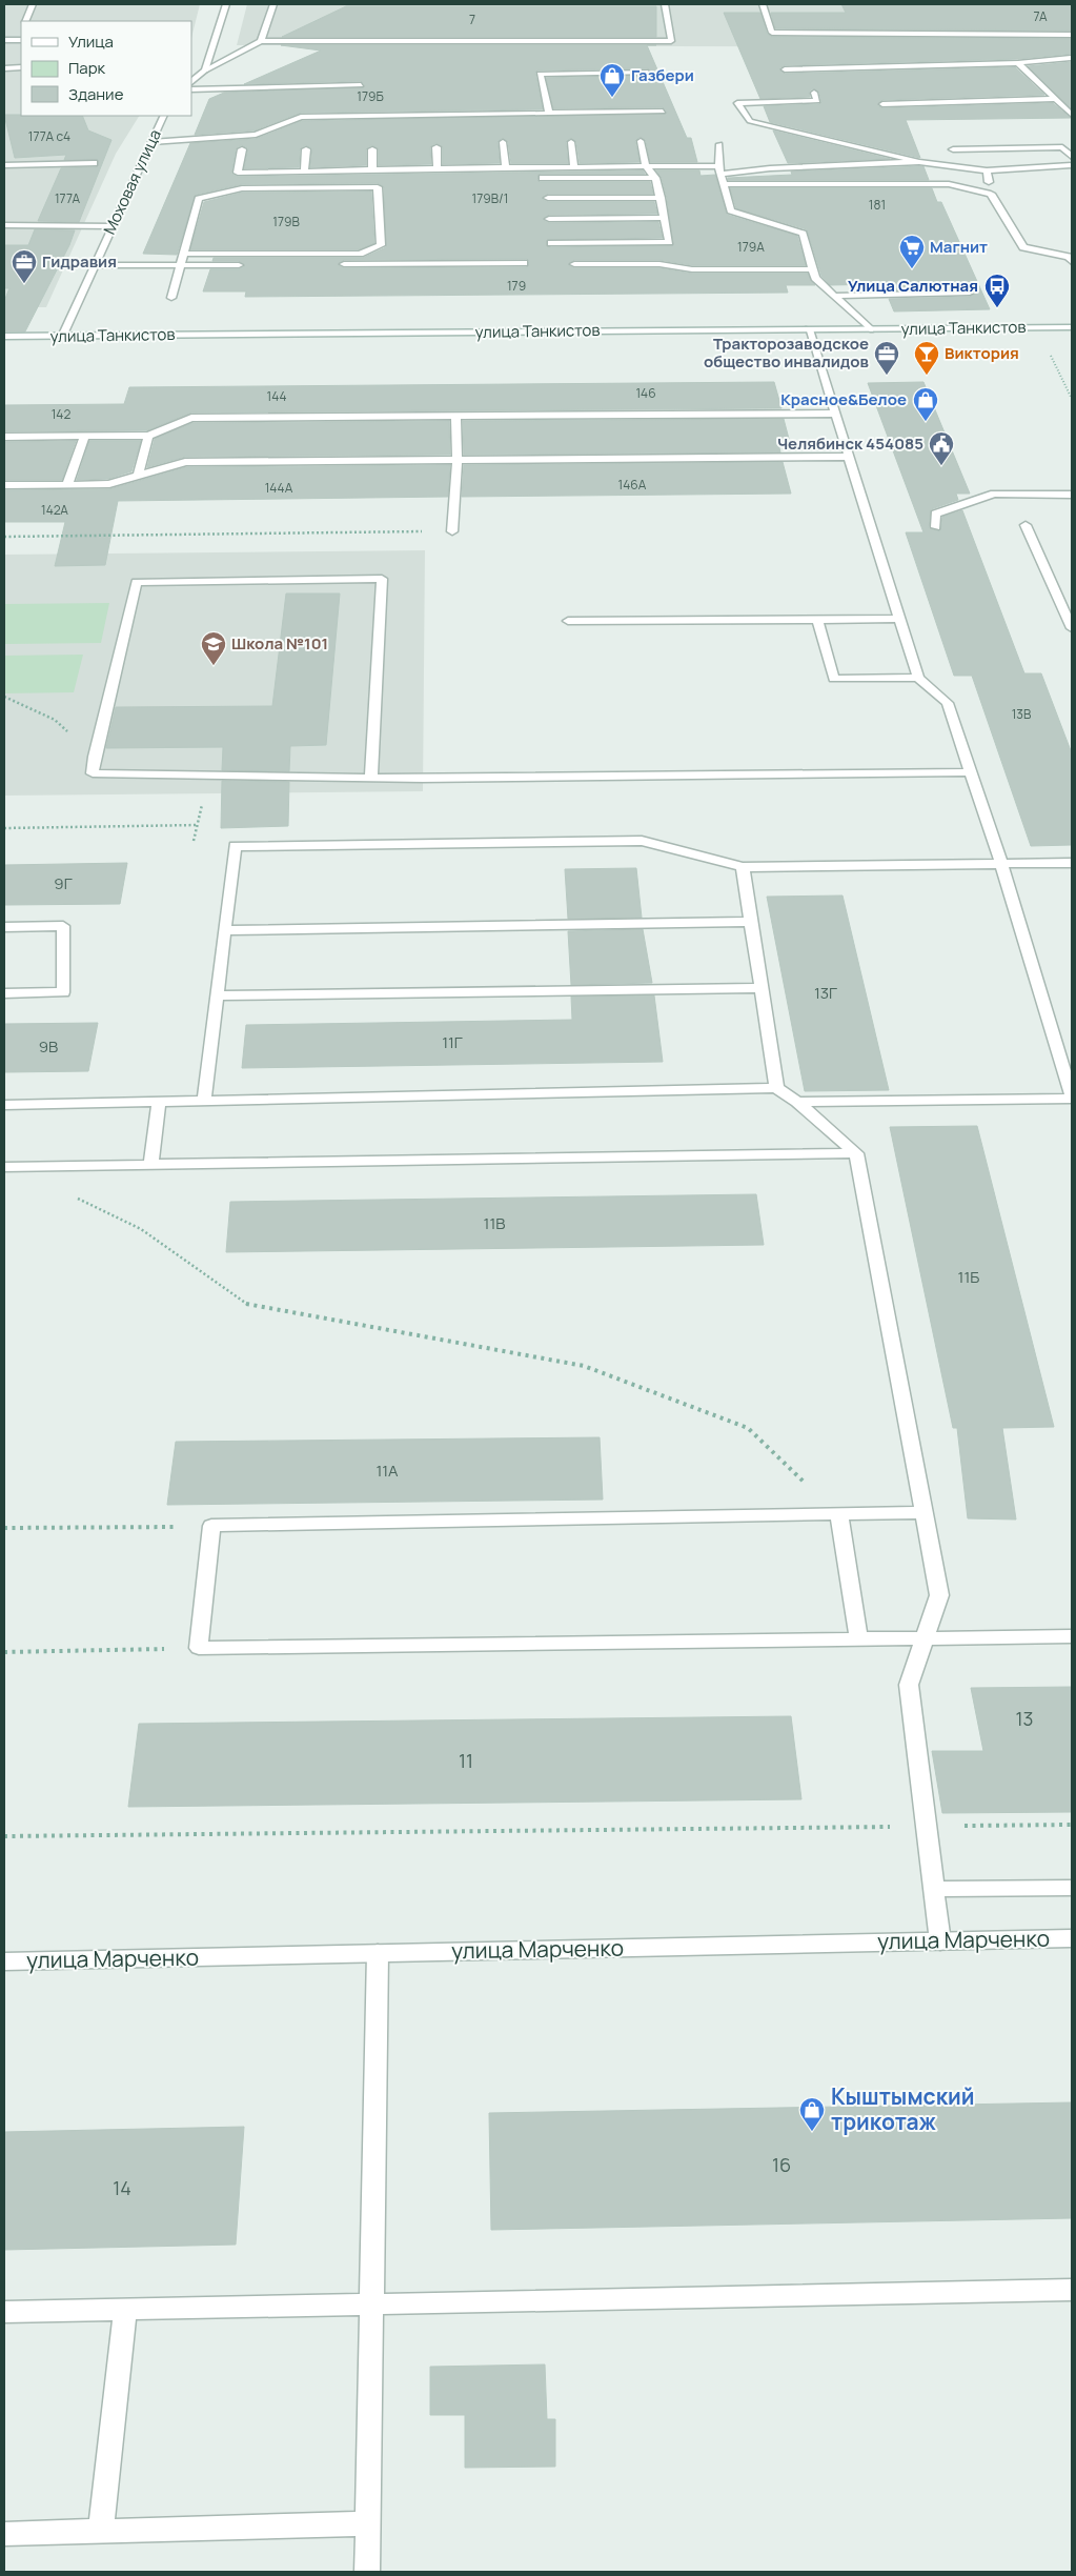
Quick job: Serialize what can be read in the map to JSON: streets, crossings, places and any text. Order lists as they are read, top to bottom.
{
  "streets": {
    "street": ["Моховая улица", "улица Танкистов", "улица Марченко"]
  },
  "crossings": [
    ["Моховая улица", "улица Танкистов"]
  ],
  "places": {
    "shop": ["Газбери", "Красное&Белое", "Кыштымский трикотаж"],
    "supermarket": ["Магнит"],
    "office": ["Гидравия", "Тракторозаводское общество инвалидов"],
    "bus stop": ["Улица Салютная"],
    "bar": ["Виктория"],
    "public building": ["Челябинск 454085"],
    "school or university": ["Школа №101"]
  },
  "house_numbers": [
    "7А",
    "7",
    "179Б",
    "177А с4",
    "177А",
    "179В/1",
    "181",
    "179В",
    "179А",
    "179",
    "146",
    "144",
    "142",
    "146А",
    "144А",
    "142А",
    "13В",
    "9Г",
    "13Г",
    "11Г",
    "9В",
    "11В",
    "11Б",
    "11А",
    "13",
    "11",
    "16",
    "14"
  ],
  "legend": ["Улица", "Парк", "Здание"]
}
